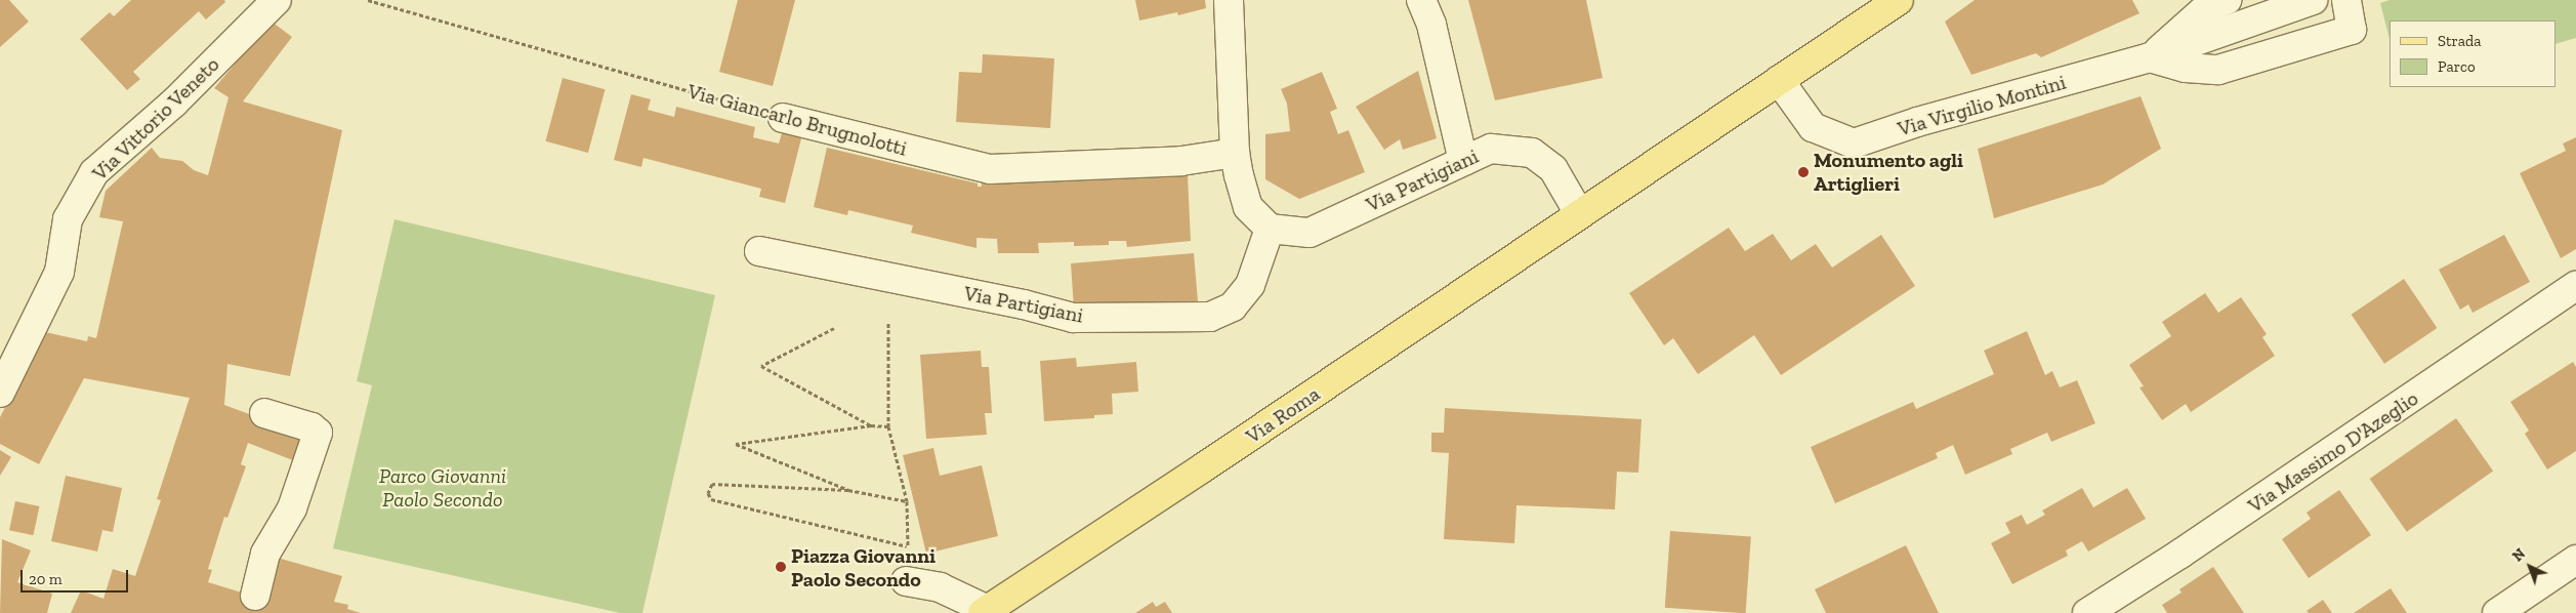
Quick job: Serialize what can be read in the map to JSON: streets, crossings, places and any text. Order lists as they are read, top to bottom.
{
  "streets": {
    "main road": ["Via Roma"],
    "street": [
      "Via Virgilio Montini",
      "Via Vittorio Veneto",
      "Via Giancarlo Brugnolotti",
      "Via Partigiani",
      "Via Massimo D'Azeglio"
    ]
  },
  "crossings": [
    ["Via Partigiani", "Via Roma"]
  ],
  "parks": ["Parco Giovanni Paolo Secondo"],
  "places": ["Monumento agli Artiglieri", "Piazza Giovanni Paolo Secondo"],
  "legend": ["Strada", "Parco"],
  "scale_bar": "20 m",
  "north": "top left"
}
